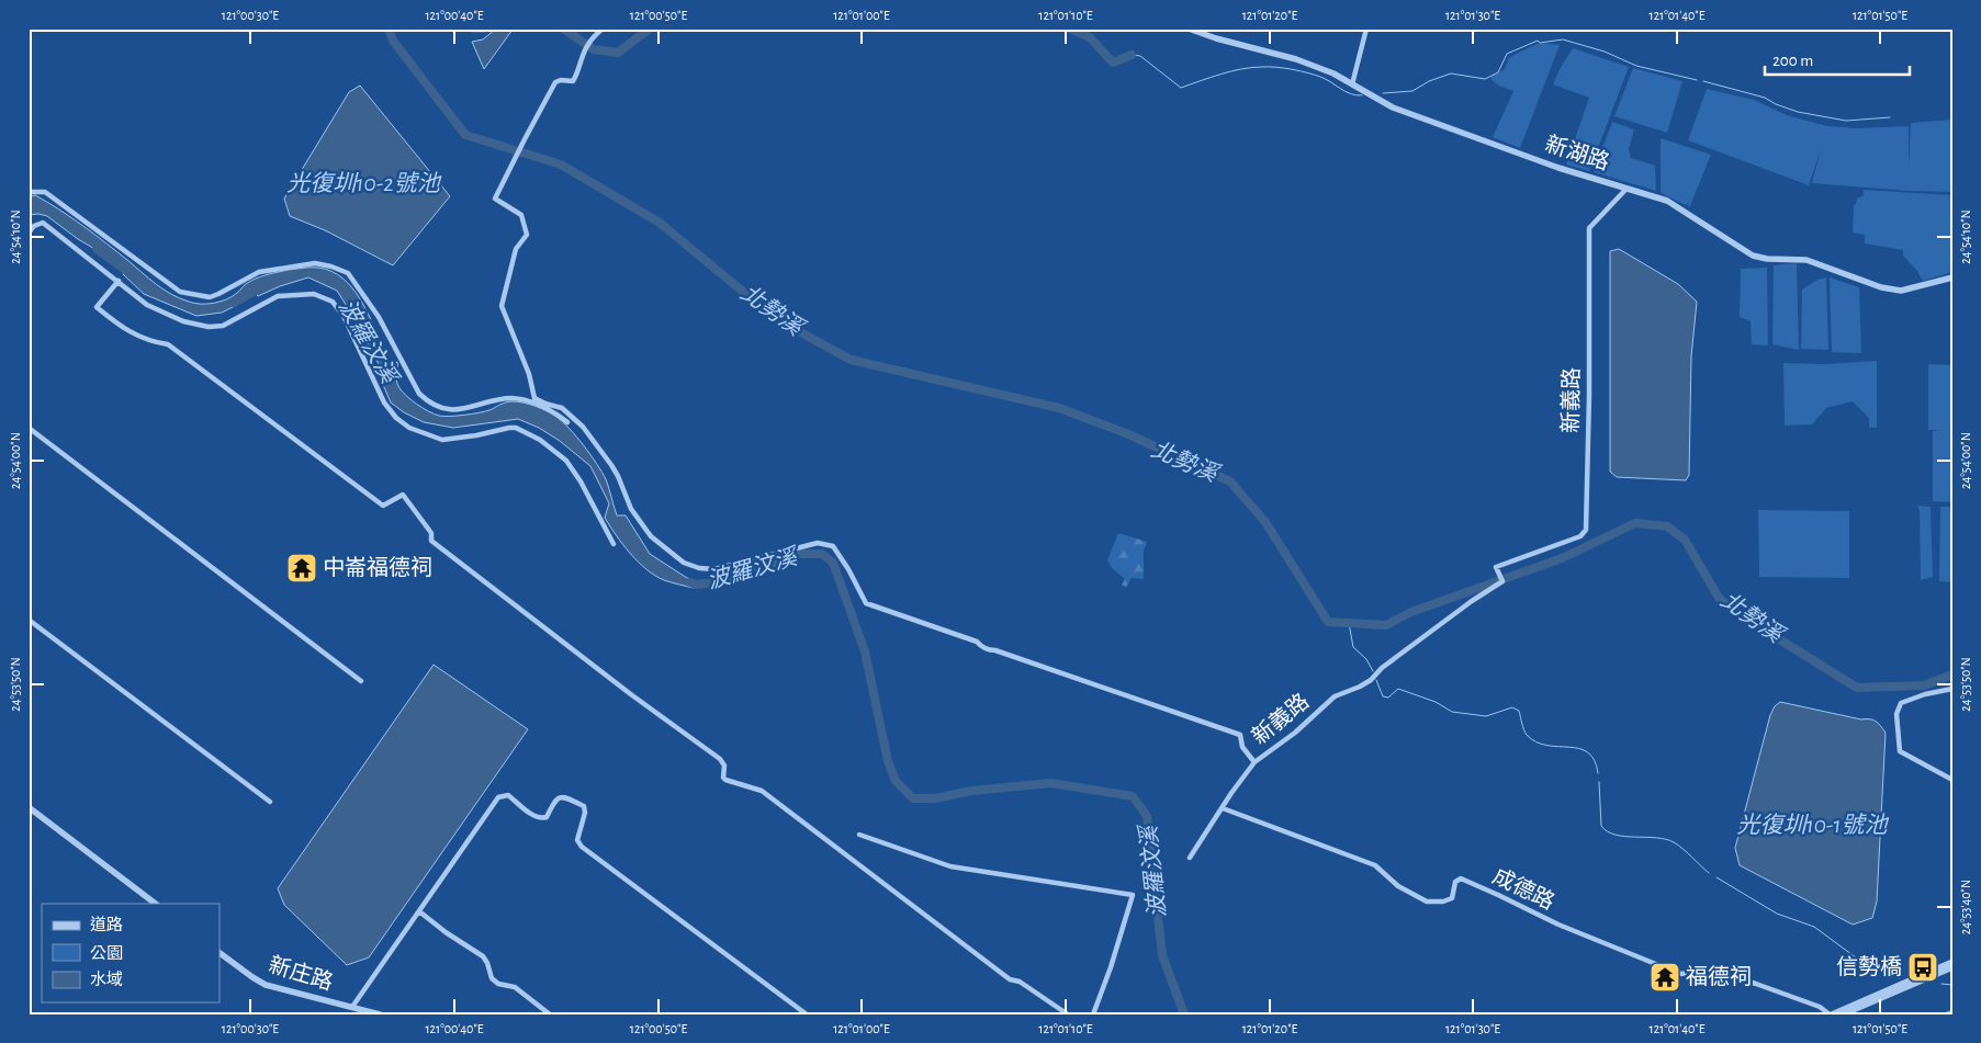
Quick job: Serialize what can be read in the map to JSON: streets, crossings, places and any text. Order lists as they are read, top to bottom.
{
  "streets": {
    "street": [
      "新湖路",
      "新義路",
      "成德路",
      "新庄路"
    ]
  },
  "crossings": [
    ["新湖路", "新義路"],
    ["新義路", "成德路"]
  ],
  "water": [
    "光復圳10-2號池",
    "北勢溪",
    "波羅汶溪",
    "光復圳10-1號池"
  ],
  "places": {
    "temple": ["中崙福德祠", "福德祠"],
    "bus stop": ["信勢橋"]
  },
  "legend": ["道路", "公園", "水域"],
  "scale_bar": "200 m",
  "coordinates": [
    "121°00'30\"E",
    "121°00'40\"E",
    "121°00'50\"E",
    "121°01'00\"E",
    "121°01'10\"E",
    "121°01'20\"E",
    "121°01'30\"E",
    "121°01'40\"E",
    "121°01'50\"E",
    "24°54'10\"N",
    "24°54'00\"N",
    "24°53'50\"N",
    "24°53'40\"N"
  ]
}
